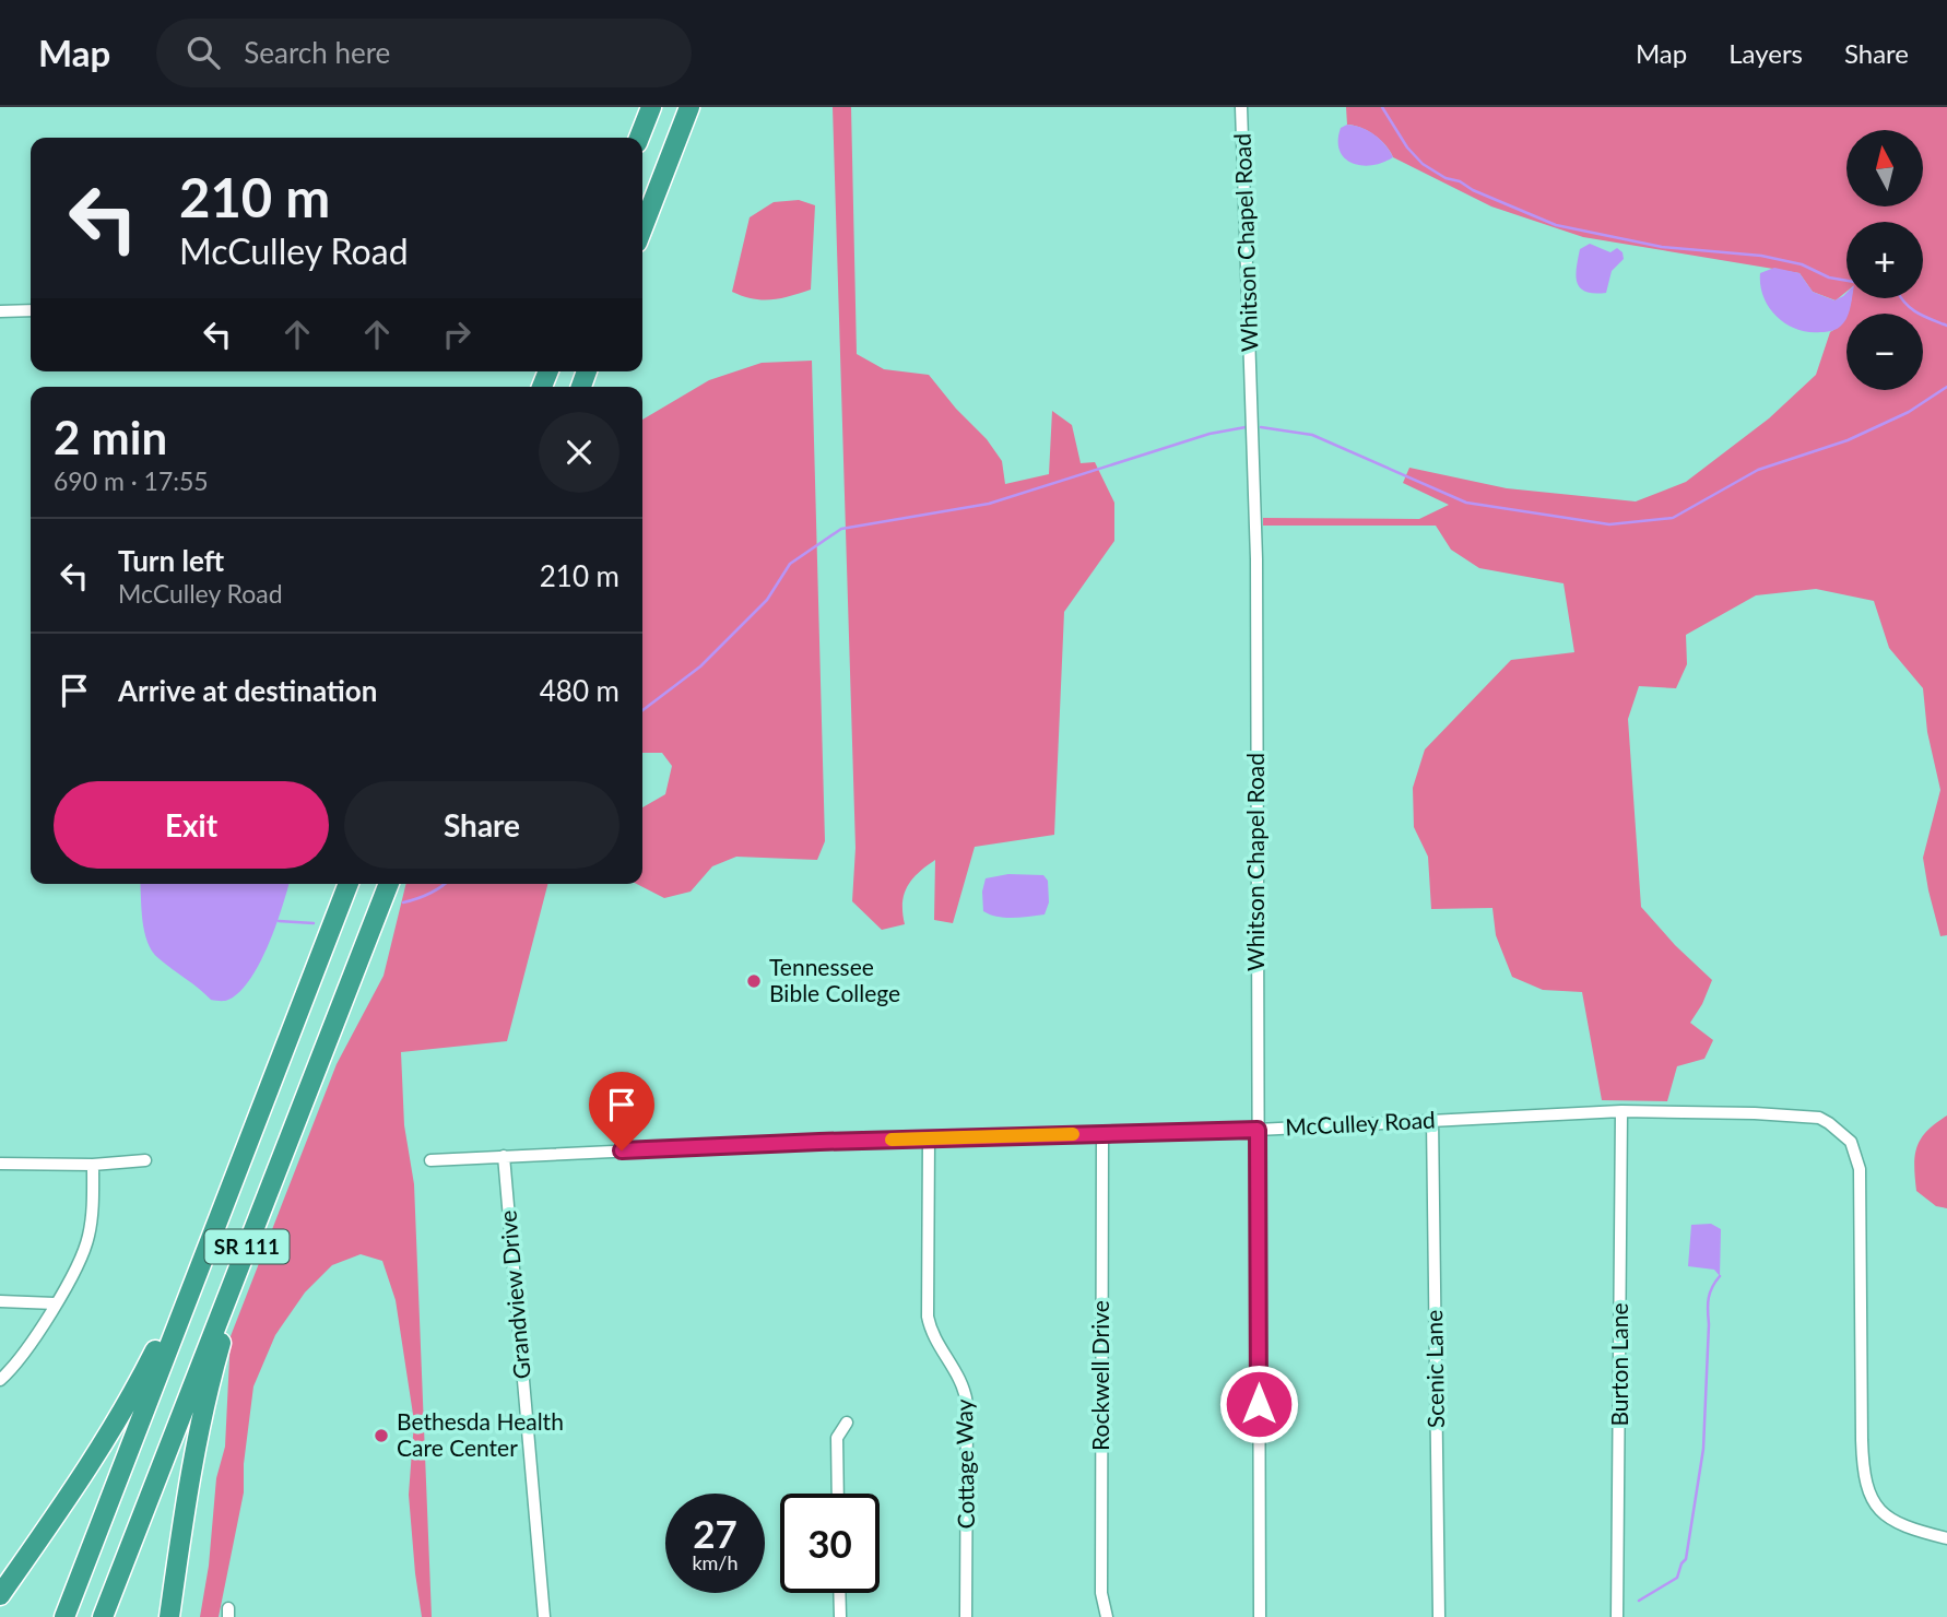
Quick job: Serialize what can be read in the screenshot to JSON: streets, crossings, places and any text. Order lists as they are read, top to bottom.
{
  "streets": {
    "highway": ["SR 111"],
    "street": [
      "Whitson Chapel Road",
      "McCulley Road",
      "Grandview Drive",
      "Burton Lane",
      "Scenic Lane",
      "Rockwell Drive",
      "Cottage Way"
    ]
  },
  "crossings": [
    ["Whitson Chapel Road", "McCulley Road"],
    ["McCulley Road", "Grandview Drive"],
    ["McCulley Road", "Burton Lane"],
    ["McCulley Road", "Scenic Lane"],
    ["McCulley Road", "Rockwell Drive"],
    ["McCulley Road", "Cottage Way"]
  ],
  "places": ["Tennessee Bible College", "Bethesda Health Care Center"],
  "north": "top",
  "page": {
    "header": "Map",
    "search": "Search here",
    "nav": ["Map", "Layers", "Share"],
    "map_buttons": ["+", "−"],
    "turn": ["210 m", "McCulley Road"],
    "heading": ["2 min", "690 m · 17:55"],
    "list": [
      {
        "name": "Turn left",
        "note": "McCulley Road",
        "value": "210 m"
      },
      {
        "name": "Arrive at destination",
        "value": "480 m"
      }
    ],
    "buttons": ["Exit", "Share"],
    "speed": "27 km/h",
    "limit": "30"
  }
}
